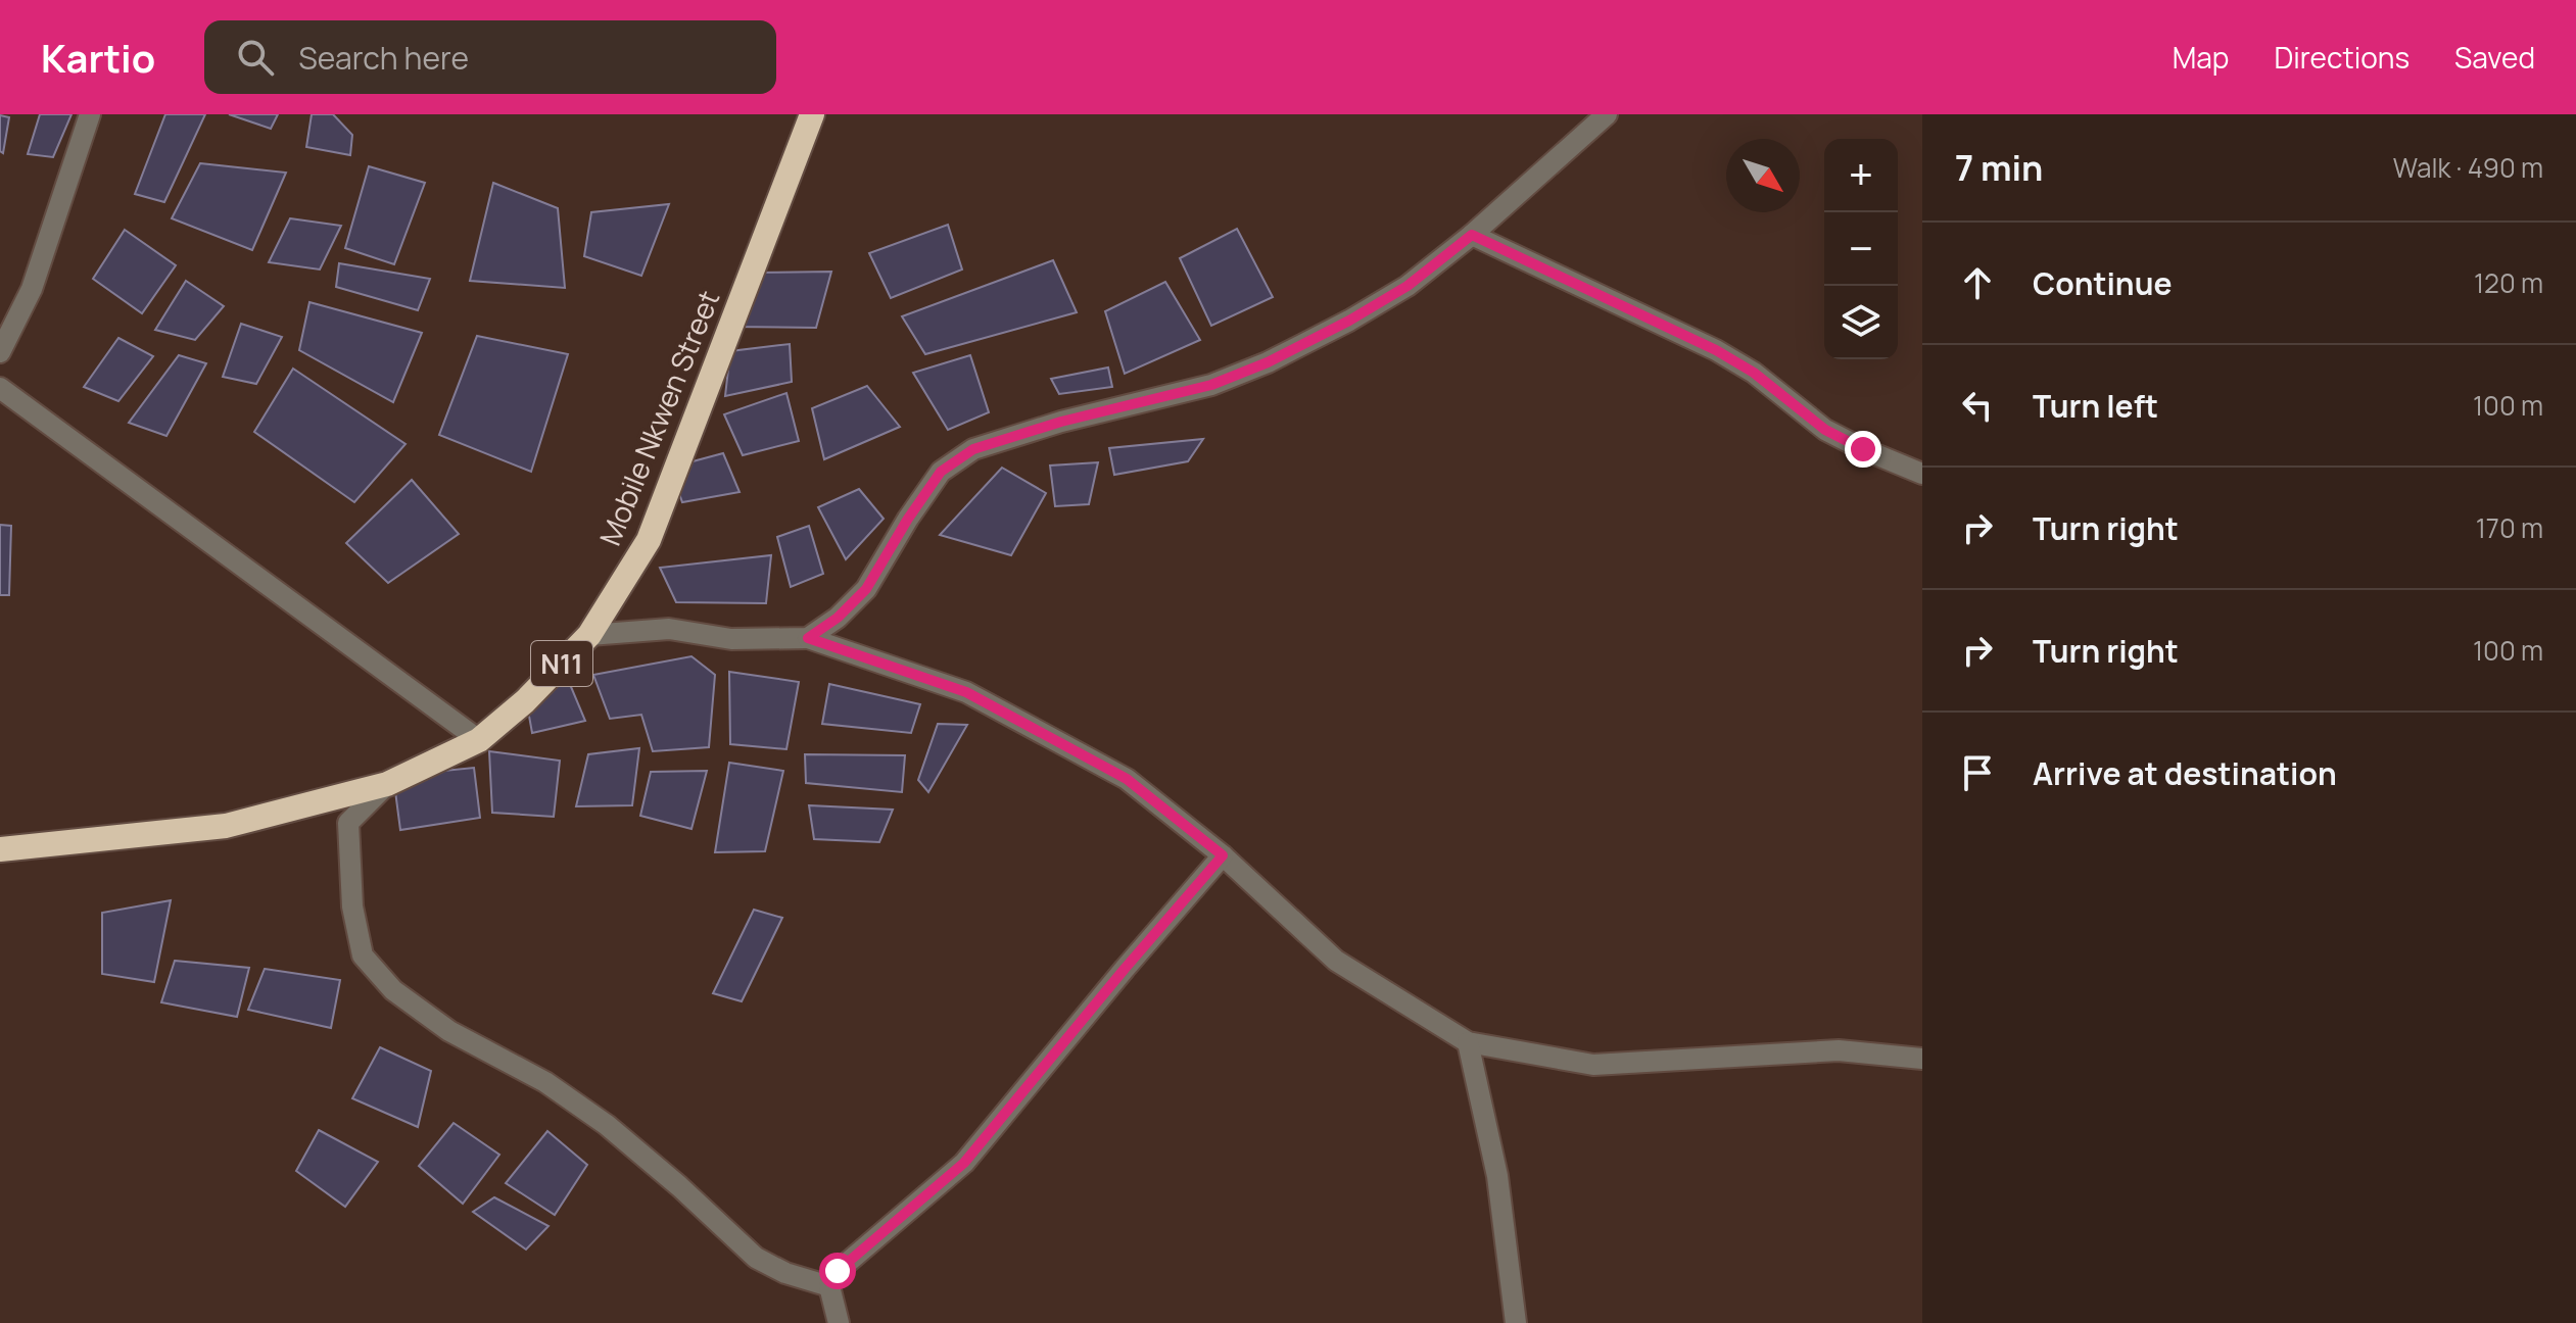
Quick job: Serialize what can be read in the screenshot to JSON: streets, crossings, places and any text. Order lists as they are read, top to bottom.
{
  "streets": {
    "highway": ["Mobile Nkwen Street", "N11"]
  },
  "north": "bottom right",
  "page": {
    "header": "Kartio",
    "search": "Search here",
    "nav": ["Map", "Directions", "Saved"],
    "heading": ["7 min", "Walk · 490 m"],
    "map_buttons": ["+", "−"],
    "list": [
      ["Continue", "120 m"],
      ["Turn left", "100 m"],
      ["Turn right", "170 m"],
      ["Turn right", "100 m"],
      "Arrive at destination"
    ]
  }
}
